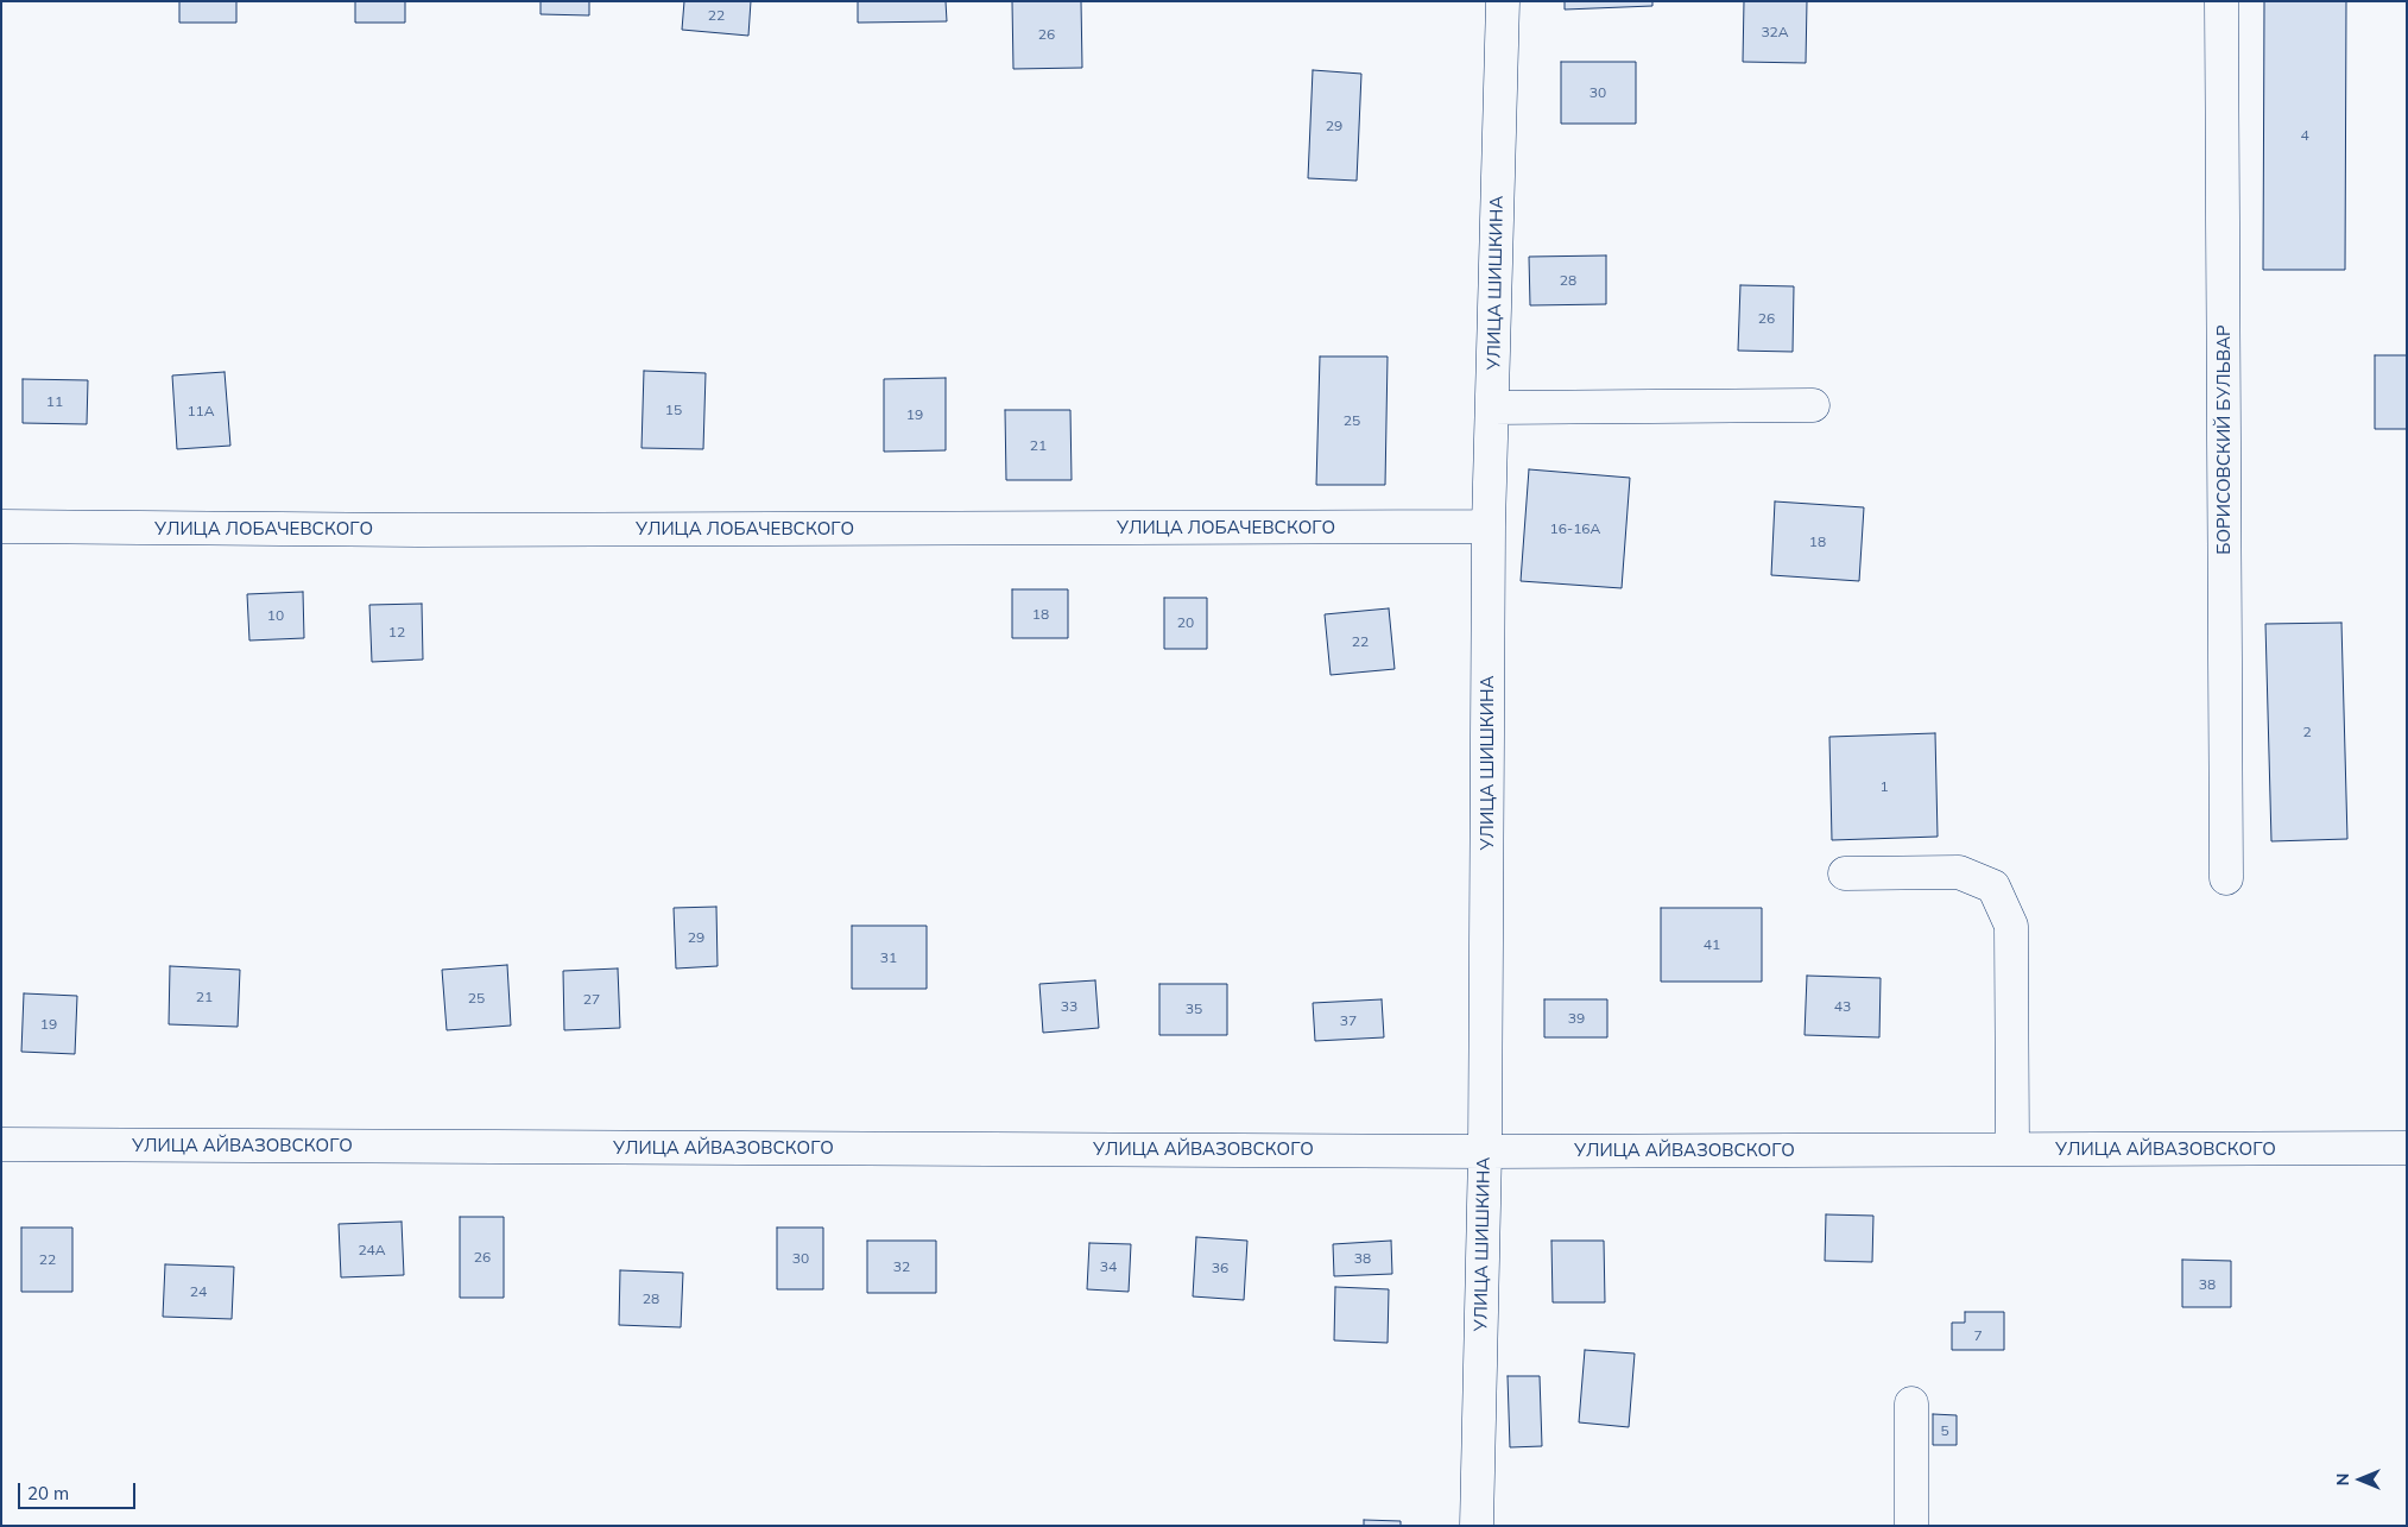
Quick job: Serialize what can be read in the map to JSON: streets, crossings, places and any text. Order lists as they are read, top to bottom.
{
  "streets": {
    "street": [
      "УЛИЦА ШИШКИНА",
      "БОРИСОВСКИЙ БУЛЬВАР",
      "УЛИЦА ЛОБАЧЕВСКОГО",
      "УЛИЦА АЙВАЗОВСКОГО"
    ]
  },
  "crossings": [
    ["УЛИЦА ШИШКИНА", "УЛИЦА ЛОБАЧЕВСКОГО"],
    ["УЛИЦА ШИШКИНА", "УЛИЦА АЙВАЗОВСКОГО"]
  ],
  "house_numbers": [
    "22",
    "32А",
    "26",
    "30",
    "29",
    "4",
    "28",
    "26",
    "11",
    "15",
    "11А",
    "19",
    "25",
    "21",
    "16-16А",
    "18",
    "18",
    "10",
    "20",
    "12",
    "22",
    "2",
    "1",
    "29",
    "41",
    "31",
    "21",
    "25",
    "27",
    "33",
    "43",
    "35",
    "39",
    "37",
    "19",
    "24А",
    "26",
    "30",
    "38",
    "22",
    "32",
    "34",
    "36",
    "38",
    "24",
    "28",
    "7",
    "5"
  ],
  "scale_bar": "20 m",
  "north": "left"
}
